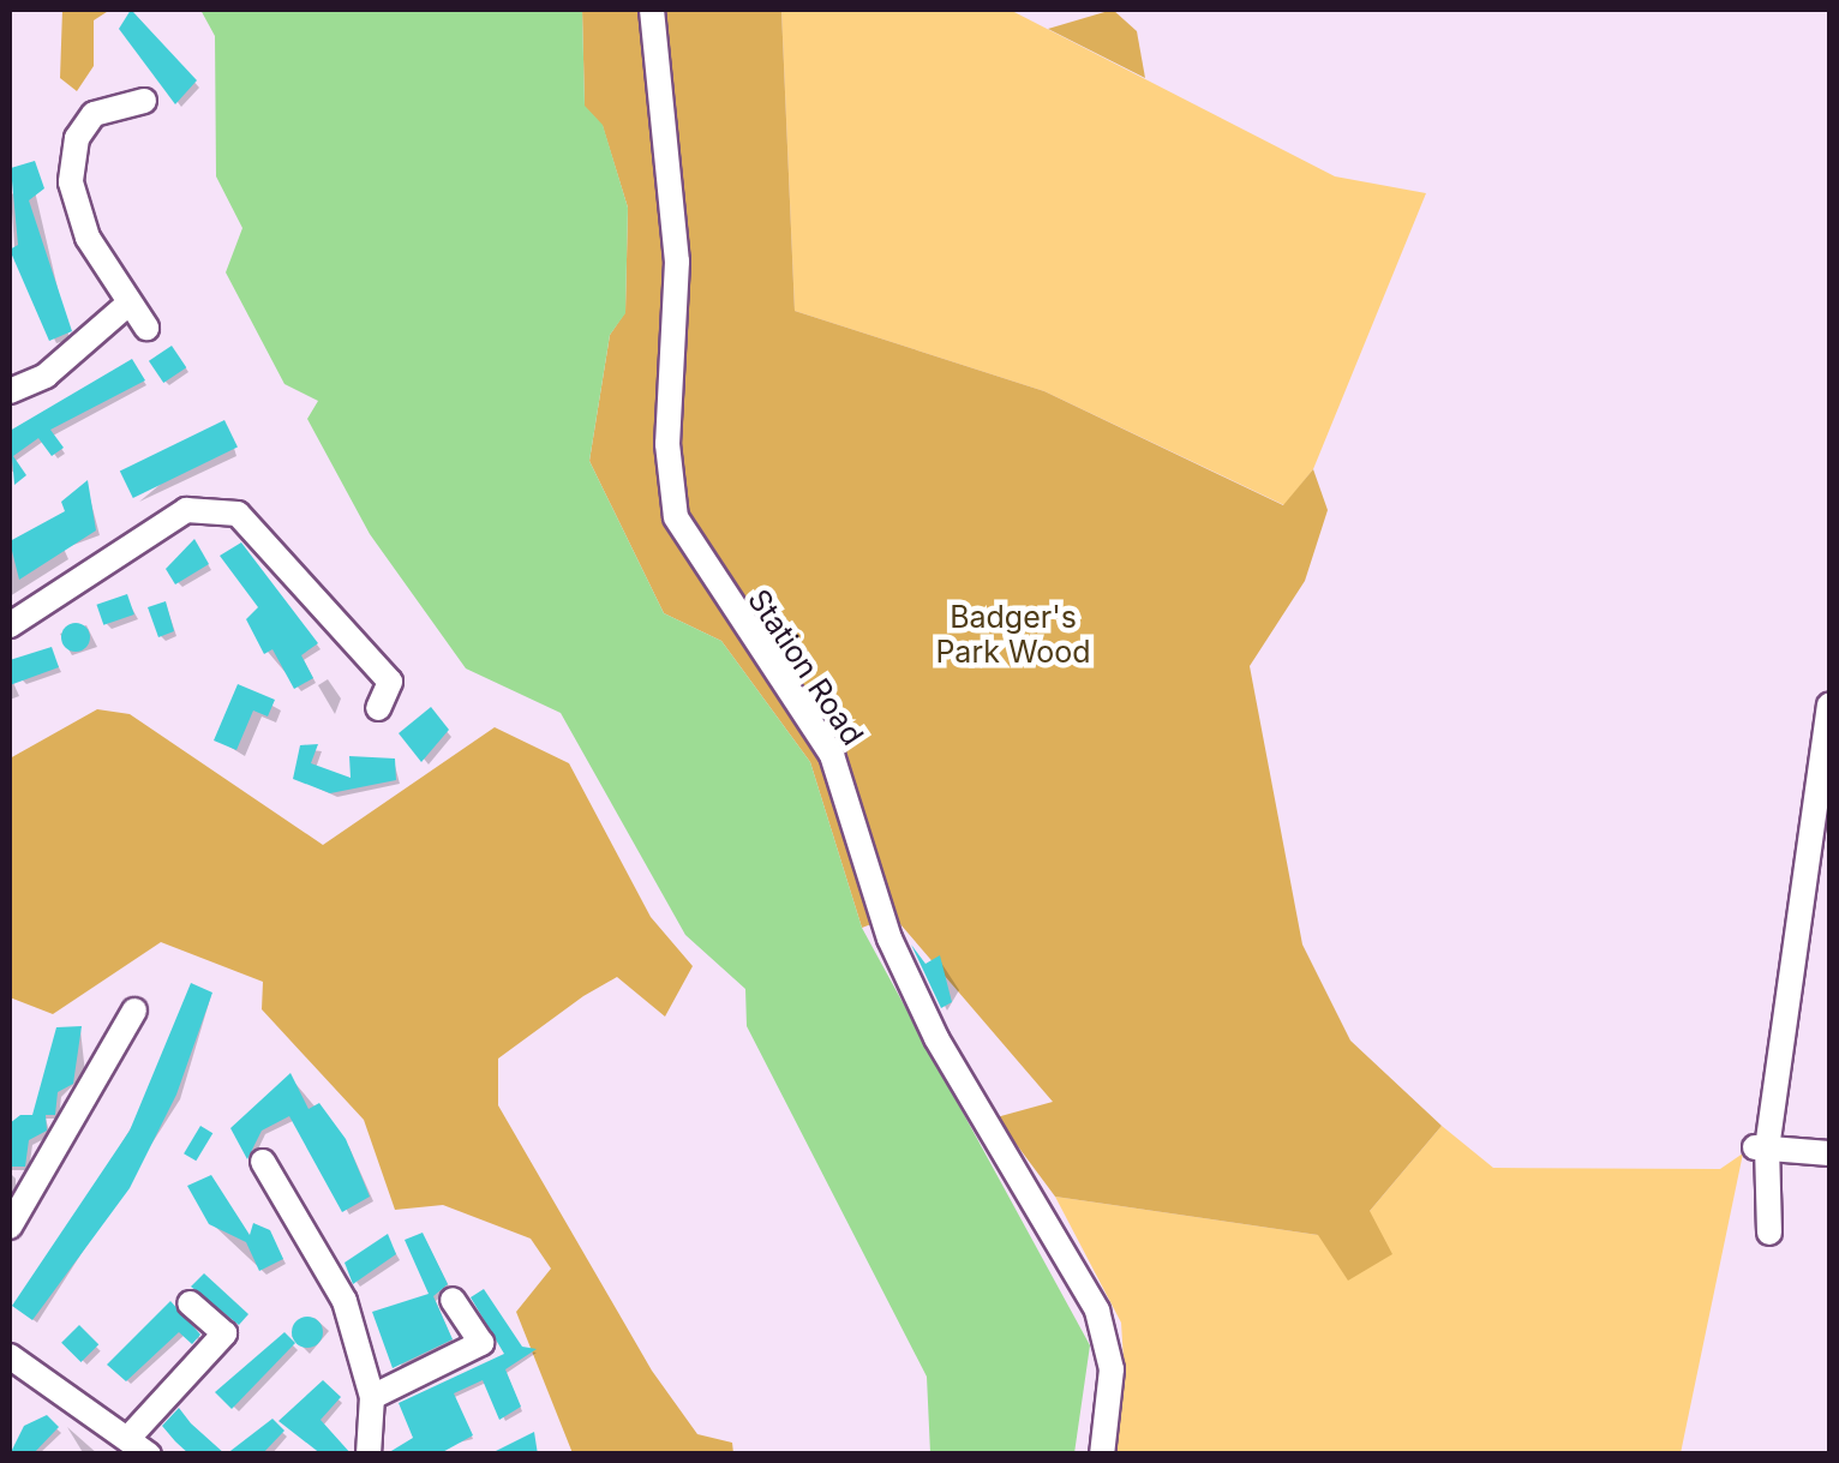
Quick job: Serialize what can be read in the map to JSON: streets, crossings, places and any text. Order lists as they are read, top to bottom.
{
  "streets": {
    "street": ["Station Road"]
  },
  "parks": ["Badger's Park Wood"]
}
